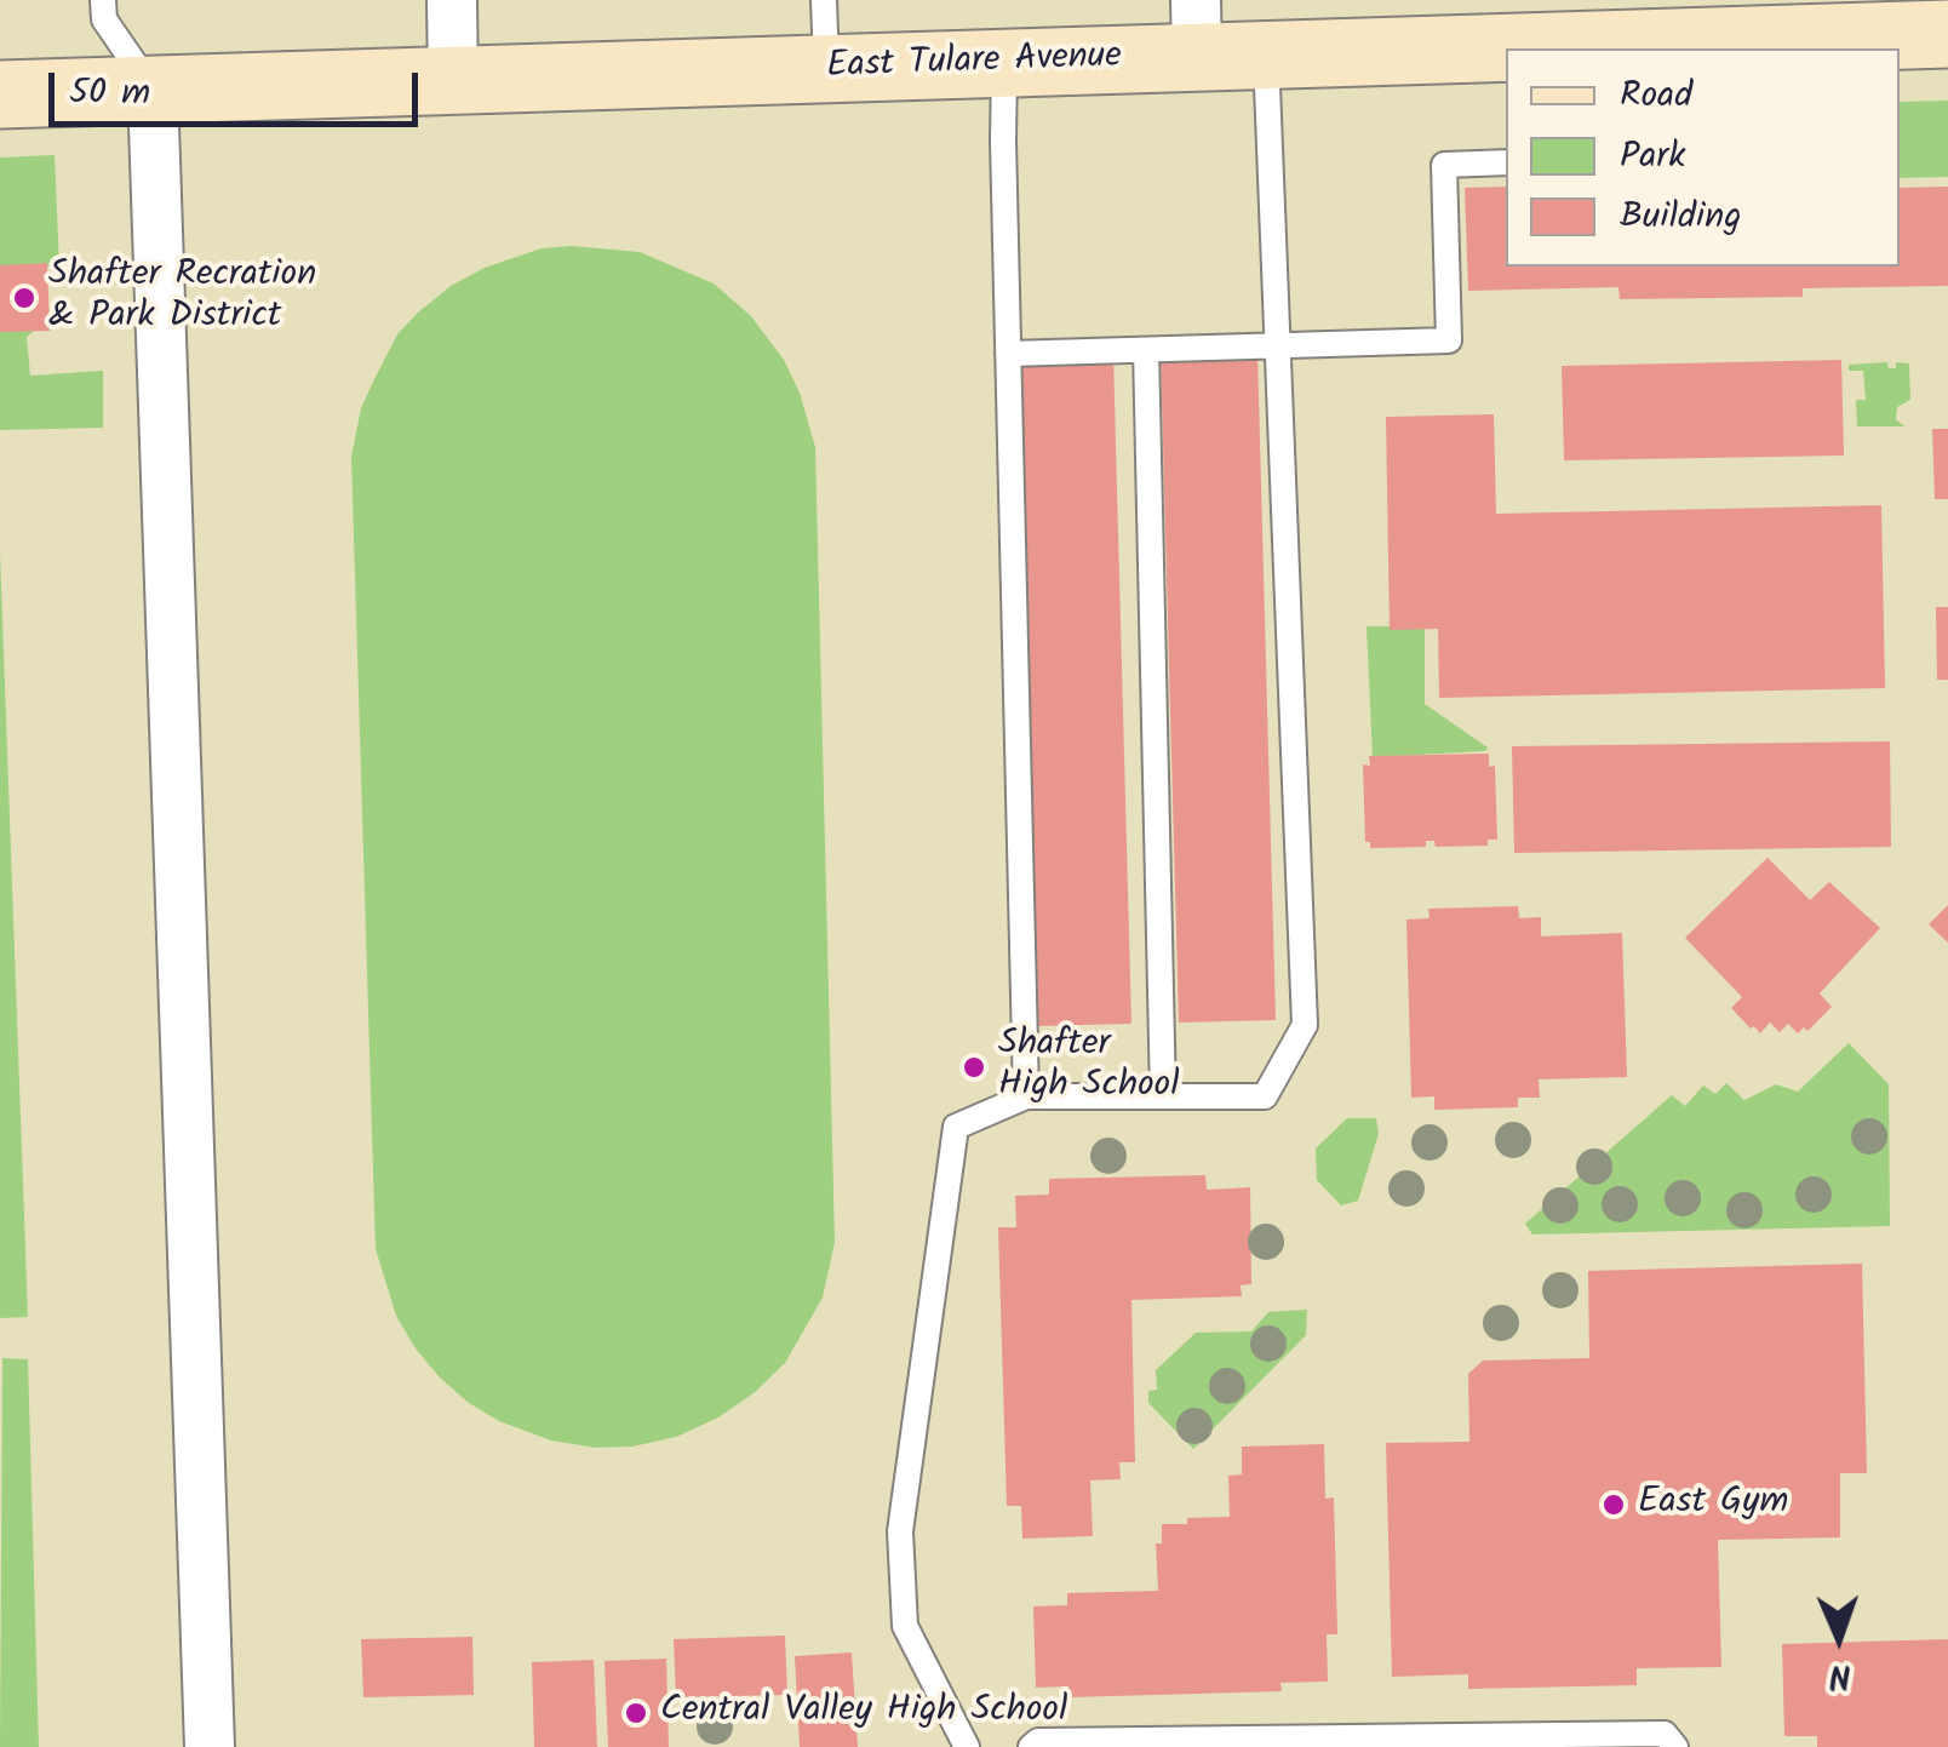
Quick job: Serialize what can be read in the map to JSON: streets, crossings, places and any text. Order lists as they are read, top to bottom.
{
  "streets": {
    "street": ["East Tulare Avenue"]
  },
  "places": [
    "Shafter Recration & Park District",
    "Shafter High School",
    "East Gym",
    "Central Valley High School"
  ],
  "legend": ["Road", "Park", "Building"],
  "scale_bar": "50 m",
  "north": "bottom"
}
